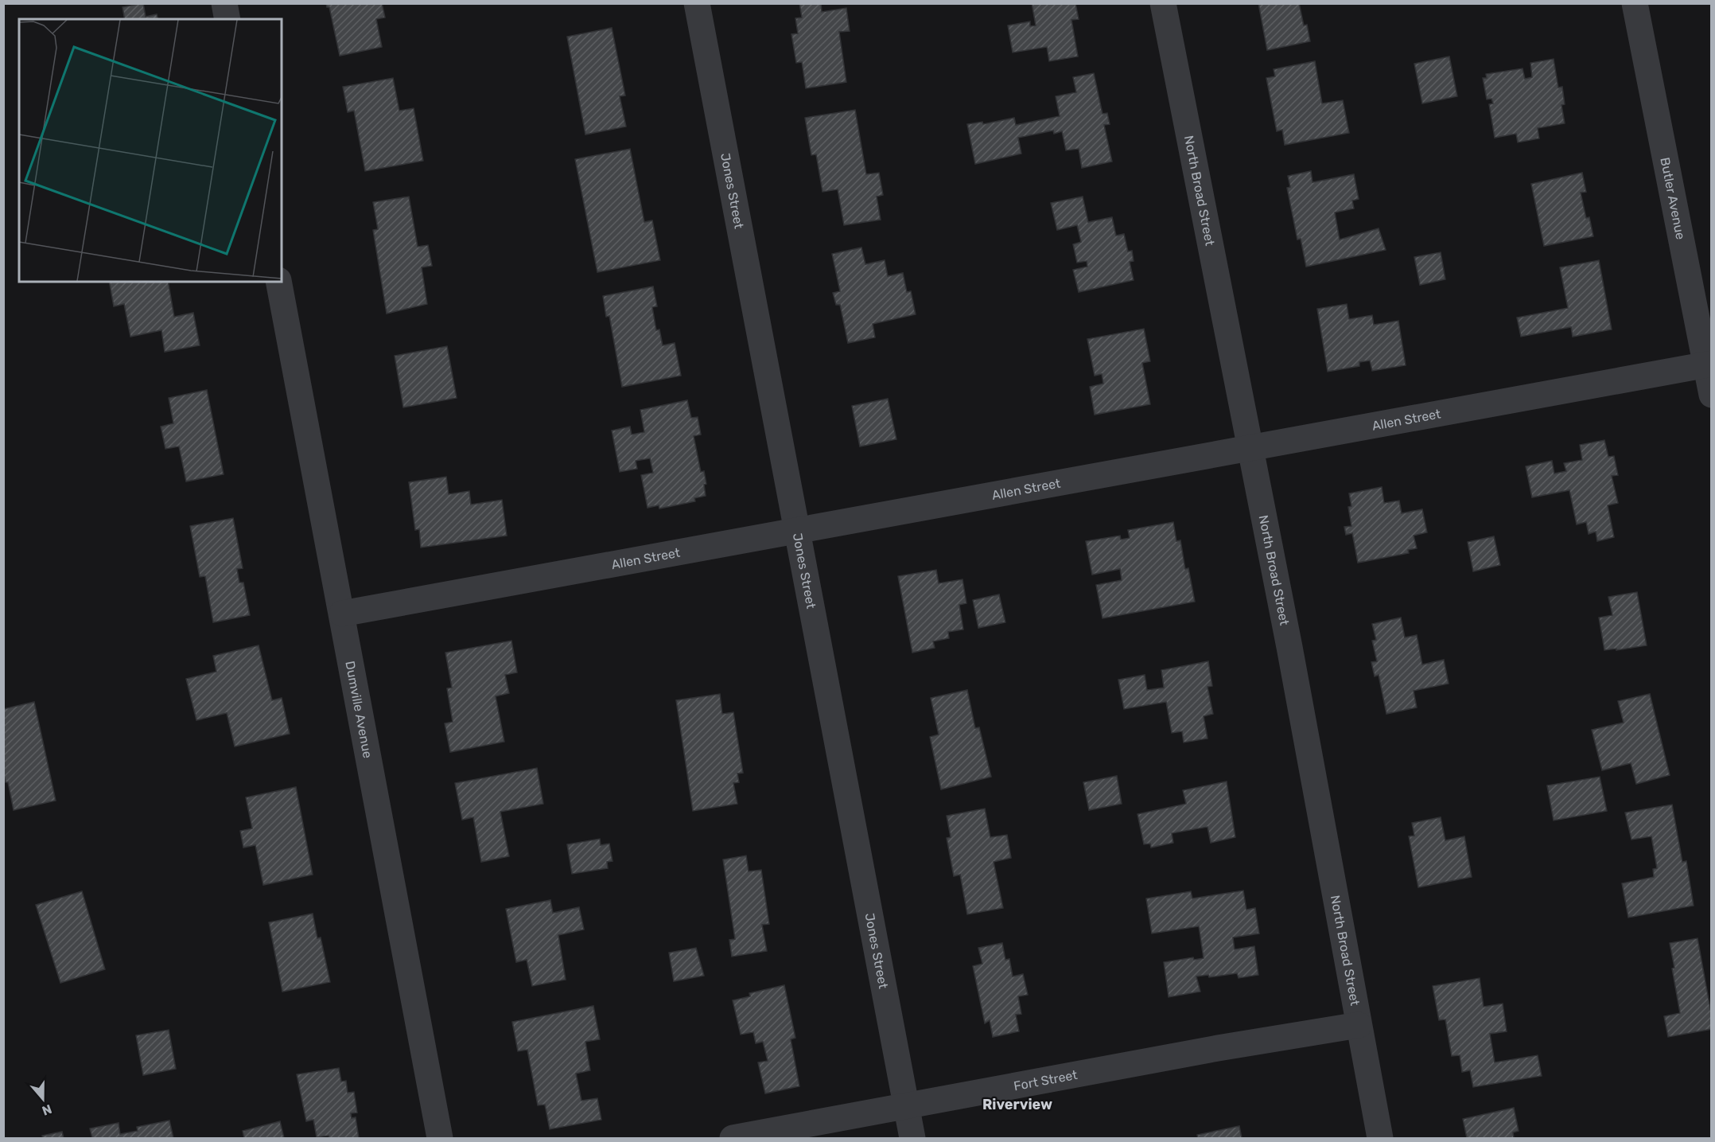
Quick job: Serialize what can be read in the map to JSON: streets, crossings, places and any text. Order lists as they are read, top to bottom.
{
  "streets": {
    "street": [
      "Jones Street",
      "North Broad Street",
      "Butler Avenue",
      "Allen Street",
      "Dumville Avenue",
      "Fort Street"
    ]
  },
  "crossings": [
    ["Jones Street", "Allen Street"],
    ["Jones Street", "Fort Street"],
    ["North Broad Street", "Allen Street"],
    ["North Broad Street", "Fort Street"],
    ["Butler Avenue", "Allen Street"],
    ["Allen Street", "Dumville Avenue"]
  ],
  "districts": ["Riverview"],
  "north": "bottom"
}
